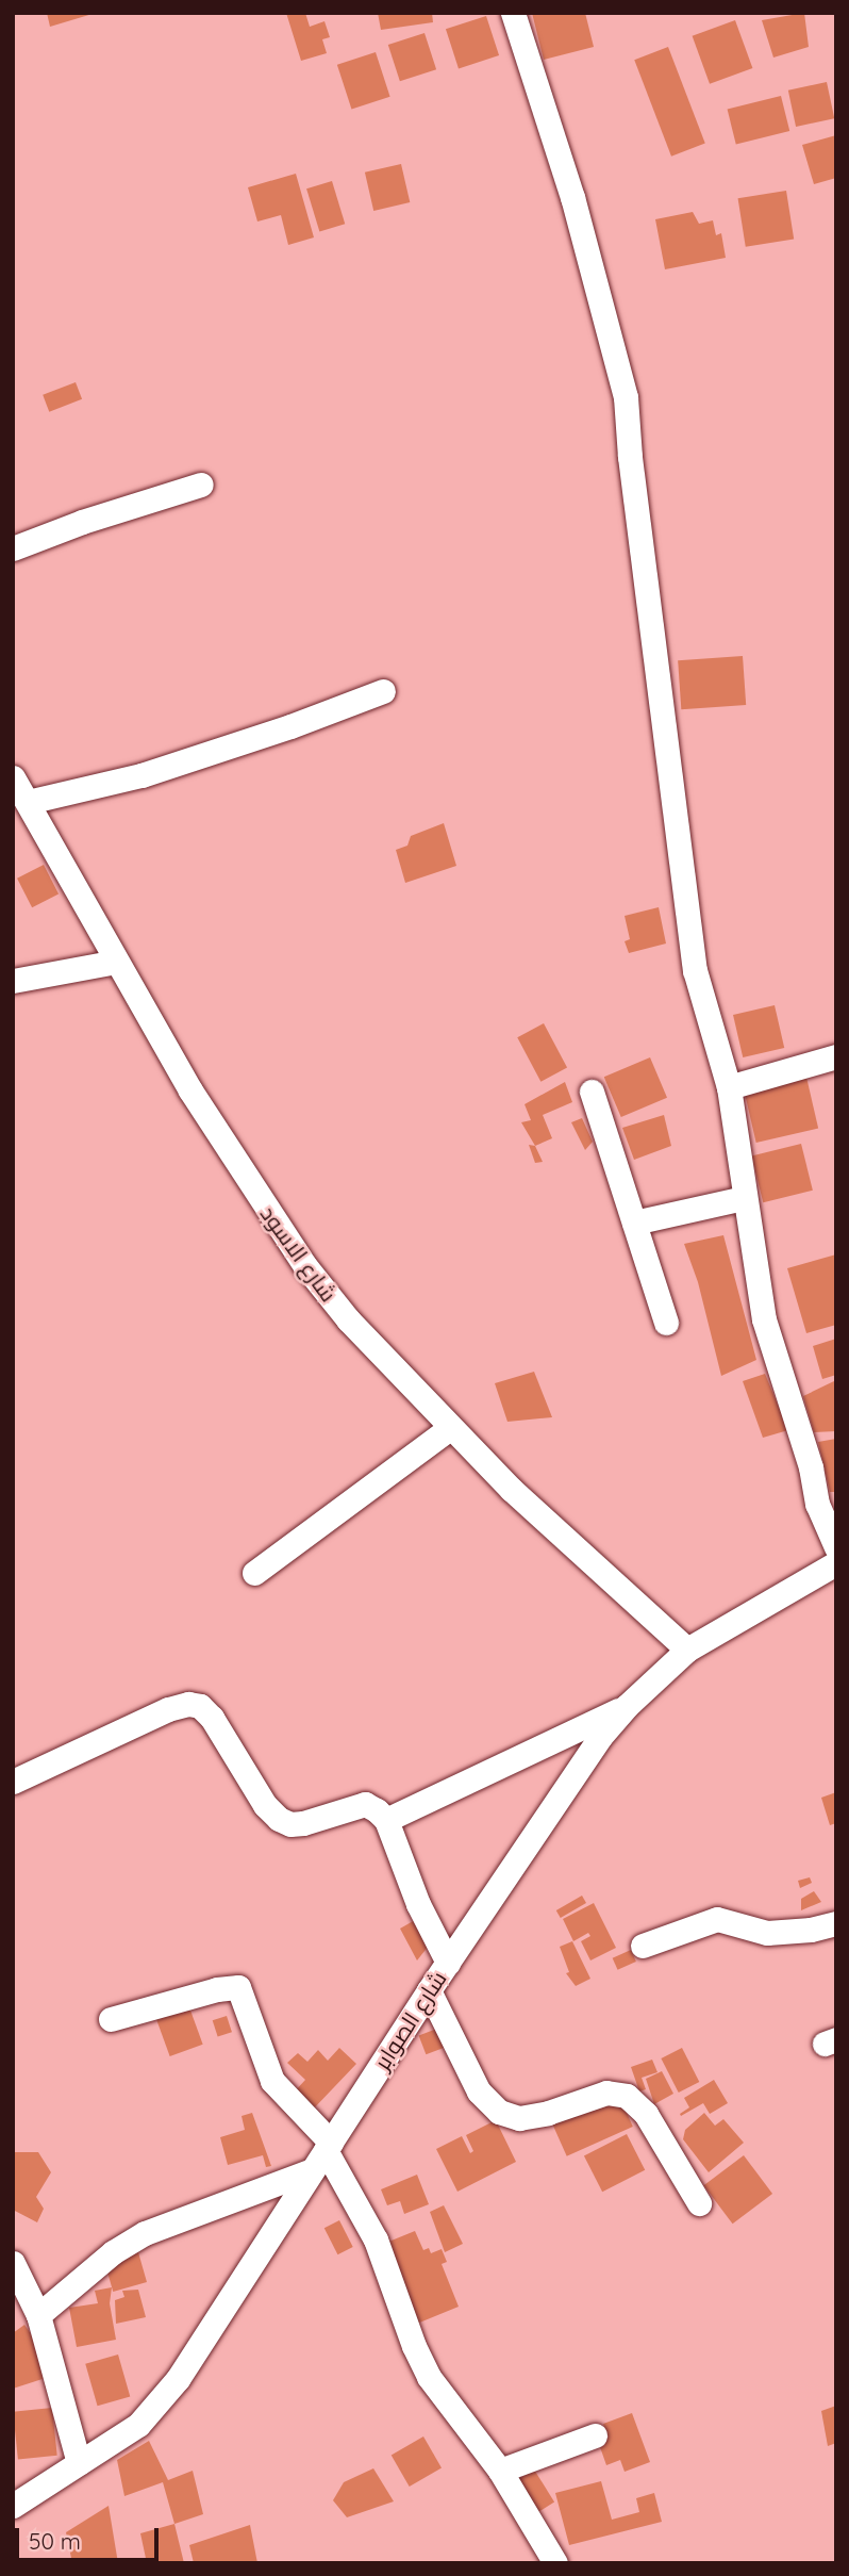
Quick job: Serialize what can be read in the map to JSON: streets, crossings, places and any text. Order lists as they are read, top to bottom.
{
  "streets": {
    "street": ["شارع الاسود", "شارع الصوابر"]
  },
  "crossings": [
    ["شارع الاسود", "شارع الصوابر"]
  ],
  "scale_bar": "50 m"
}
